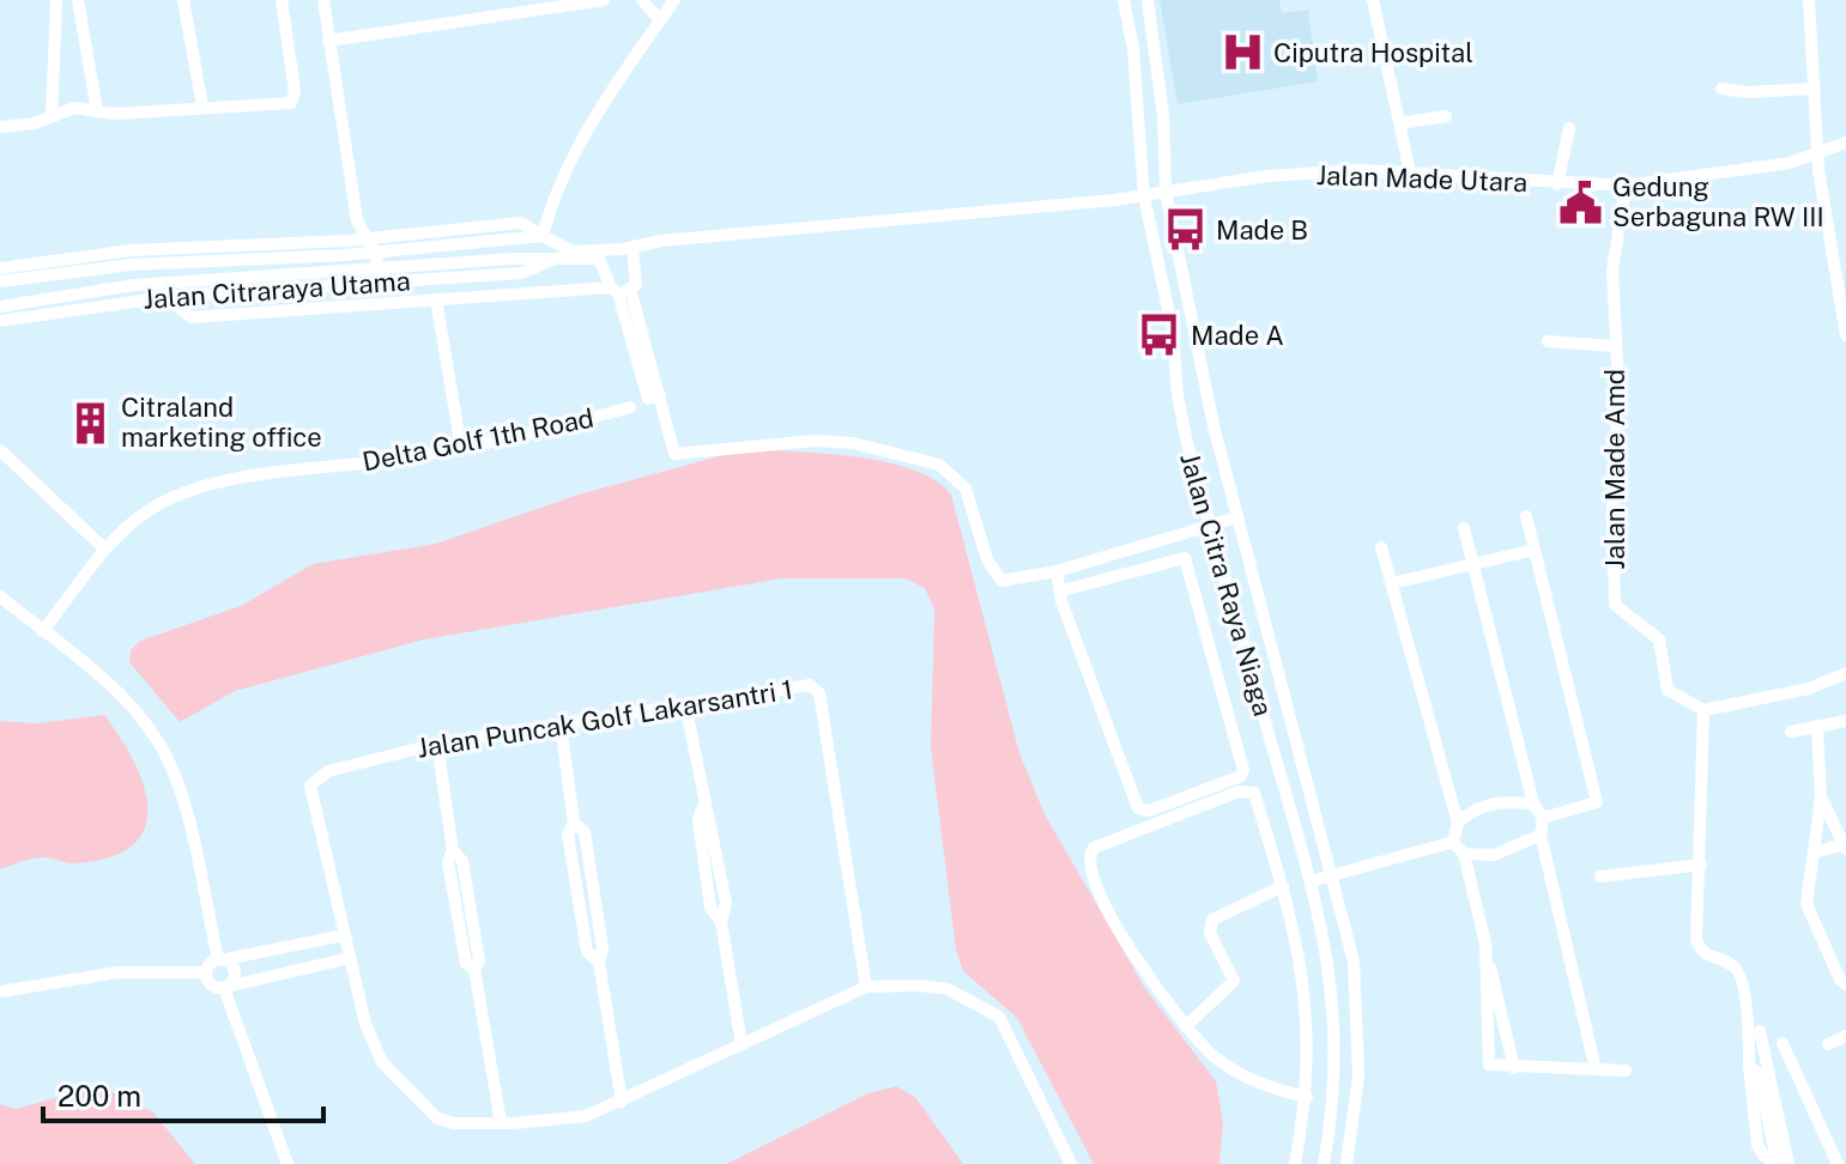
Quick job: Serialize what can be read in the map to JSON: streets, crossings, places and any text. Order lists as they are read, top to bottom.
{
  "streets": {
    "street": [
      "Jalan Made Utara",
      "Jalan Citraraya Utama",
      "Delta Golf 1th Road",
      "Jalan Made Amd",
      "Jalan Citra Raya Niaga",
      "Jalan Puncak Golf Lakarsantri 1"
    ]
  },
  "crossings": [
    ["Jalan Made Utara", "Jalan Citraraya Utama"],
    ["Jalan Made Utara", "Jalan Made Amd"],
    ["Jalan Made Utara", "Jalan Citra Raya Niaga"],
    ["Jalan Citraraya Utama", "Jalan Citra Raya Niaga"]
  ],
  "places": {
    "hospital": ["Ciputra Hospital"],
    "public building": ["Gedung Serbaguna RW III"],
    "bus stop": ["Made B", "Made A"],
    "building": ["Citraland marketing office"]
  },
  "scale_bar": "200 m"
}
